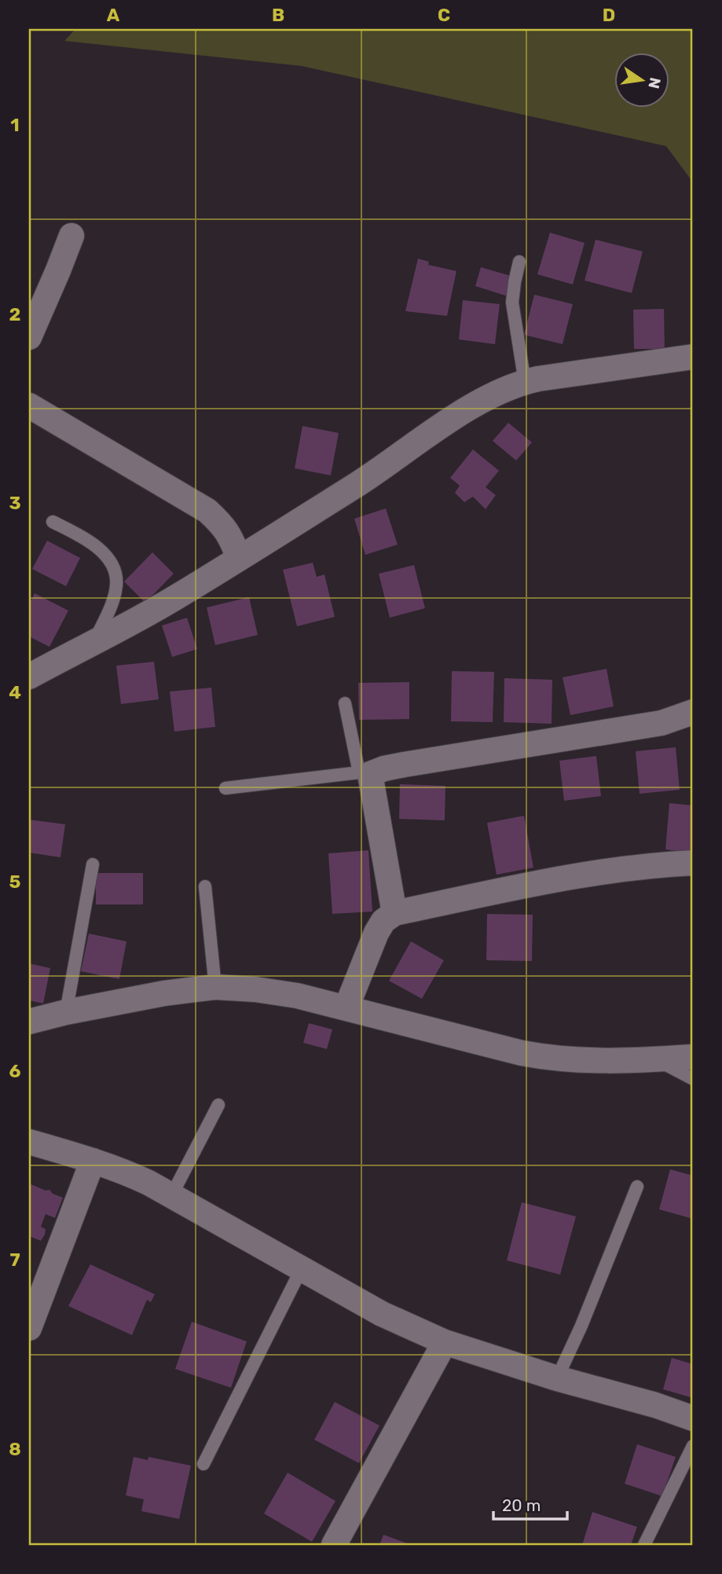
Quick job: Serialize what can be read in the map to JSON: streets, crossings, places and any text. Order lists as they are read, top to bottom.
{
  "scale_bar": "20 m",
  "north": "right",
  "grid": {
    "columns": [
      "A",
      "B",
      "C",
      "D"
    ],
    "rows": [
      "1",
      "2",
      "3",
      "4",
      "5",
      "6",
      "7",
      "8"
    ]
  }
}
